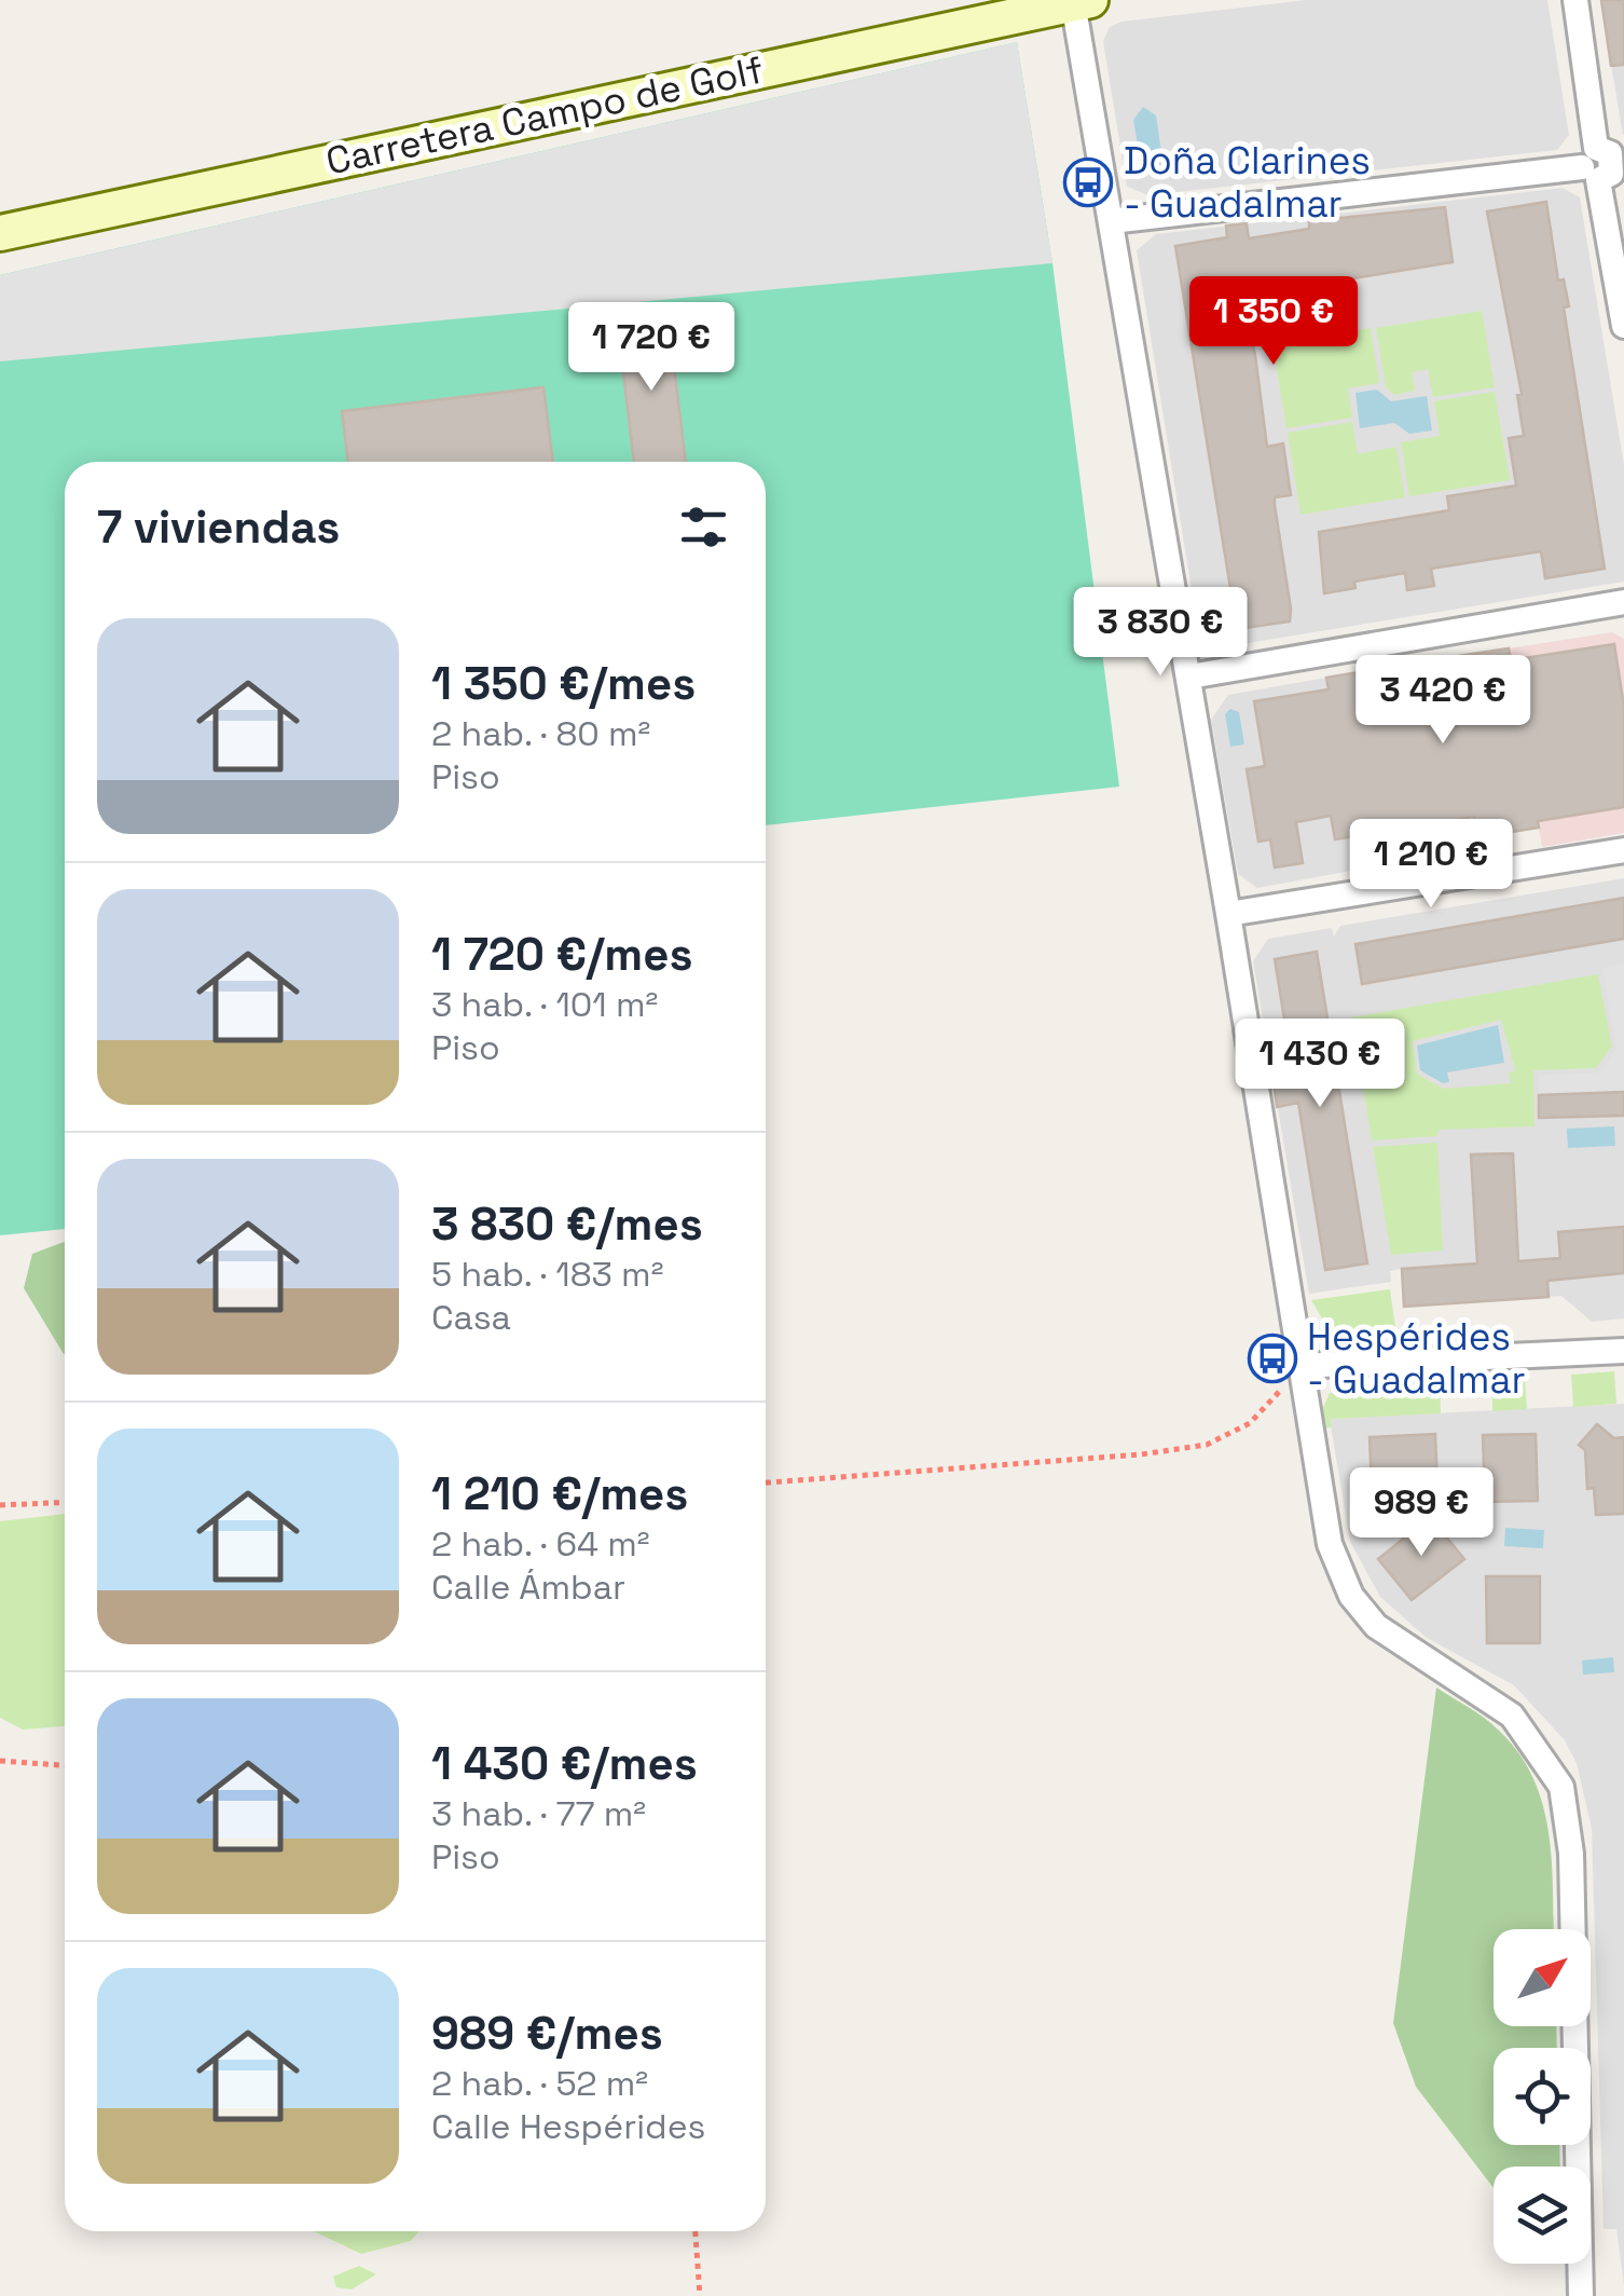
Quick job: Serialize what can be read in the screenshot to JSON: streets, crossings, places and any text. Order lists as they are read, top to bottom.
{
  "streets": {
    "street": ["Carretera Campo de Golf"]
  },
  "places": {
    "bus stop": ["Doña Clarines - Guadalmar", "Hespérides - Guadalmar"]
  },
  "north": "top right",
  "page": {
    "price": [
      "1 350 €",
      "1 720 €",
      "3 830 €",
      "3 420 €",
      "1 210 €",
      "1 430 €",
      "989 €"
    ],
    "heading": "7 viviendas",
    "list": [
      {
        "name": "1 350 €/mes",
        "note": "2 hab. · 80 m² · Piso"
      },
      {
        "name": "1 720 €/mes",
        "note": "3 hab. · 101 m² · Piso"
      },
      {
        "name": "3 830 €/mes",
        "note": "5 hab. · 183 m² · Casa"
      },
      {
        "name": "1 210 €/mes",
        "note": "2 hab. · 64 m² · Calle Ámbar"
      },
      {
        "name": "1 430 €/mes",
        "note": "3 hab. · 77 m² · Piso"
      },
      {
        "name": "989 €/mes",
        "note": "2 hab. · 52 m² · Calle Hespérides"
      }
    ]
  }
}
